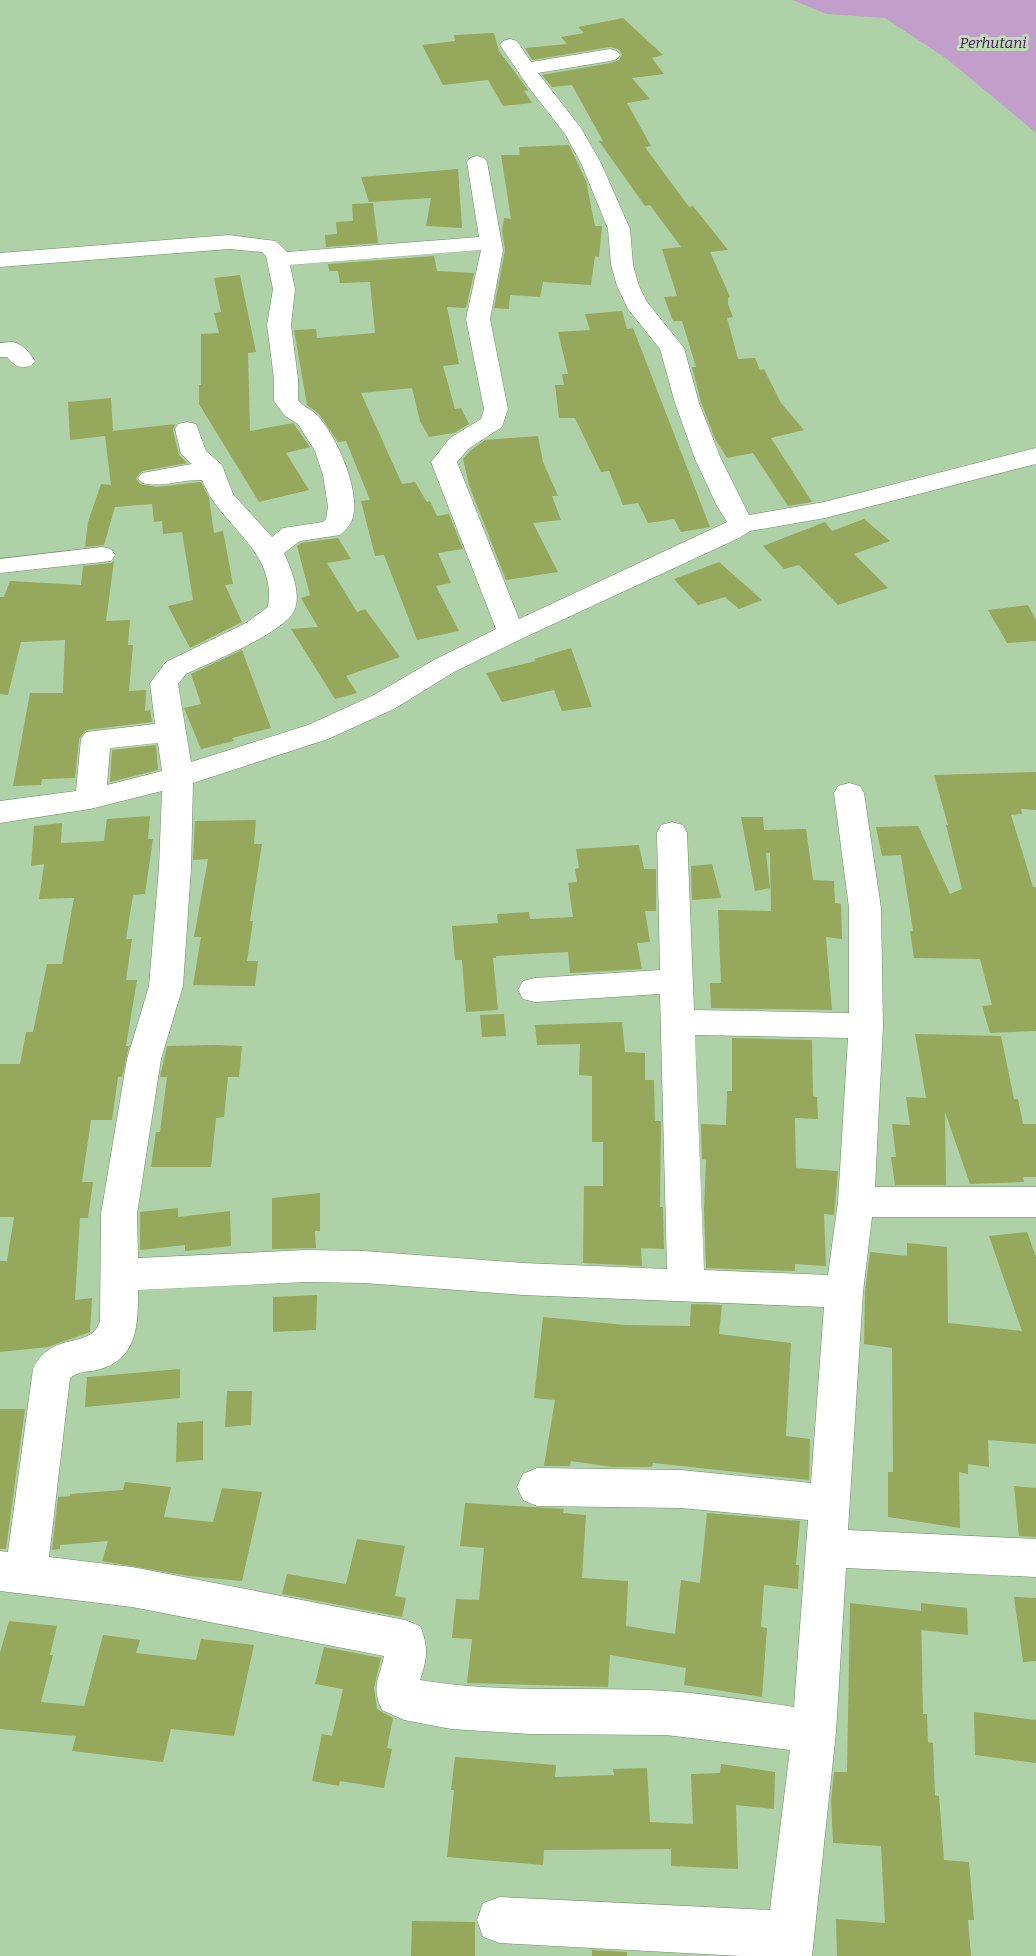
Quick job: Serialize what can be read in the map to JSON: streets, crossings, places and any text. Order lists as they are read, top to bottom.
{
  "parks": ["Perhutani"]
}
